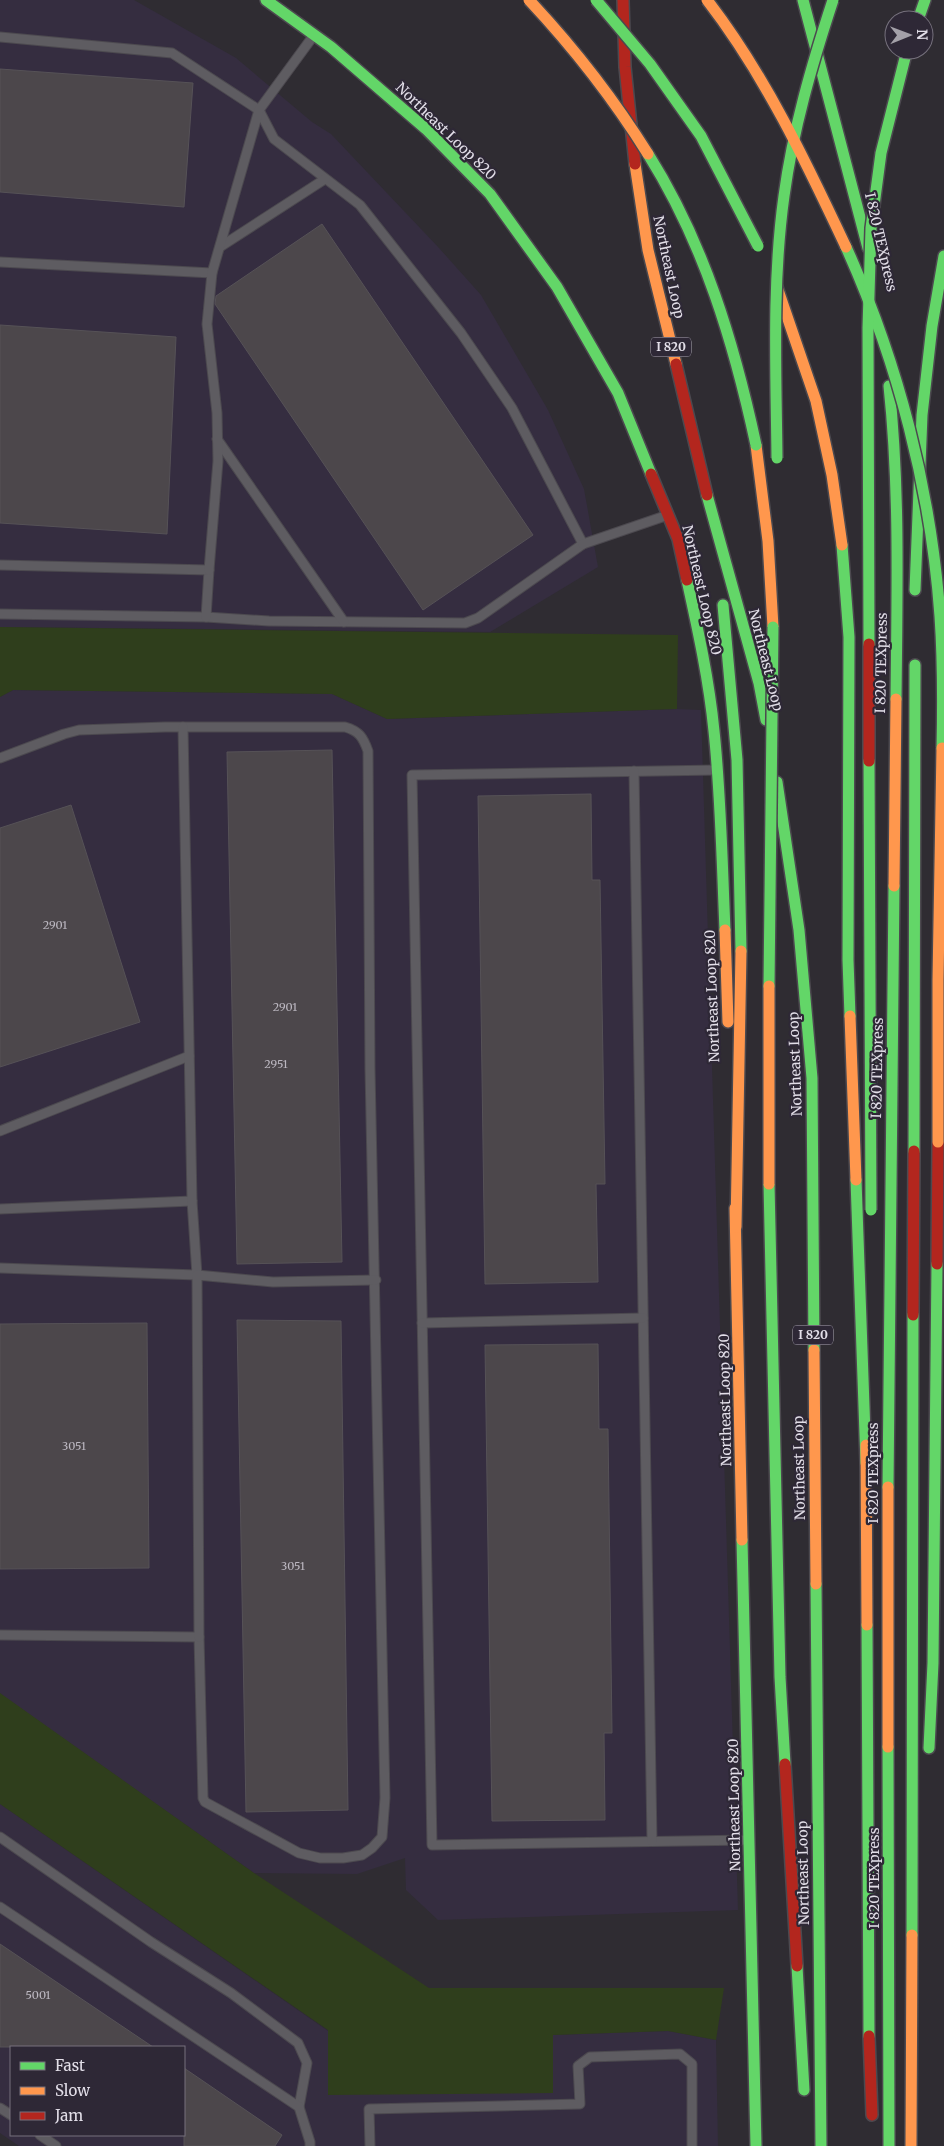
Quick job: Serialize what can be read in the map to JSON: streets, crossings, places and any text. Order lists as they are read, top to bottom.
{
  "streets": {
    "main road": [
      "Northeast Loop 820",
      "I 820 TEXpress",
      "Northeast Loop",
      "I 820"
    ]
  },
  "house_numbers": [
    "2901",
    "2901",
    "2951",
    "3051",
    "3051",
    "5001"
  ],
  "legend": ["Fast", "Slow", "Jam"],
  "north": "right"
}
